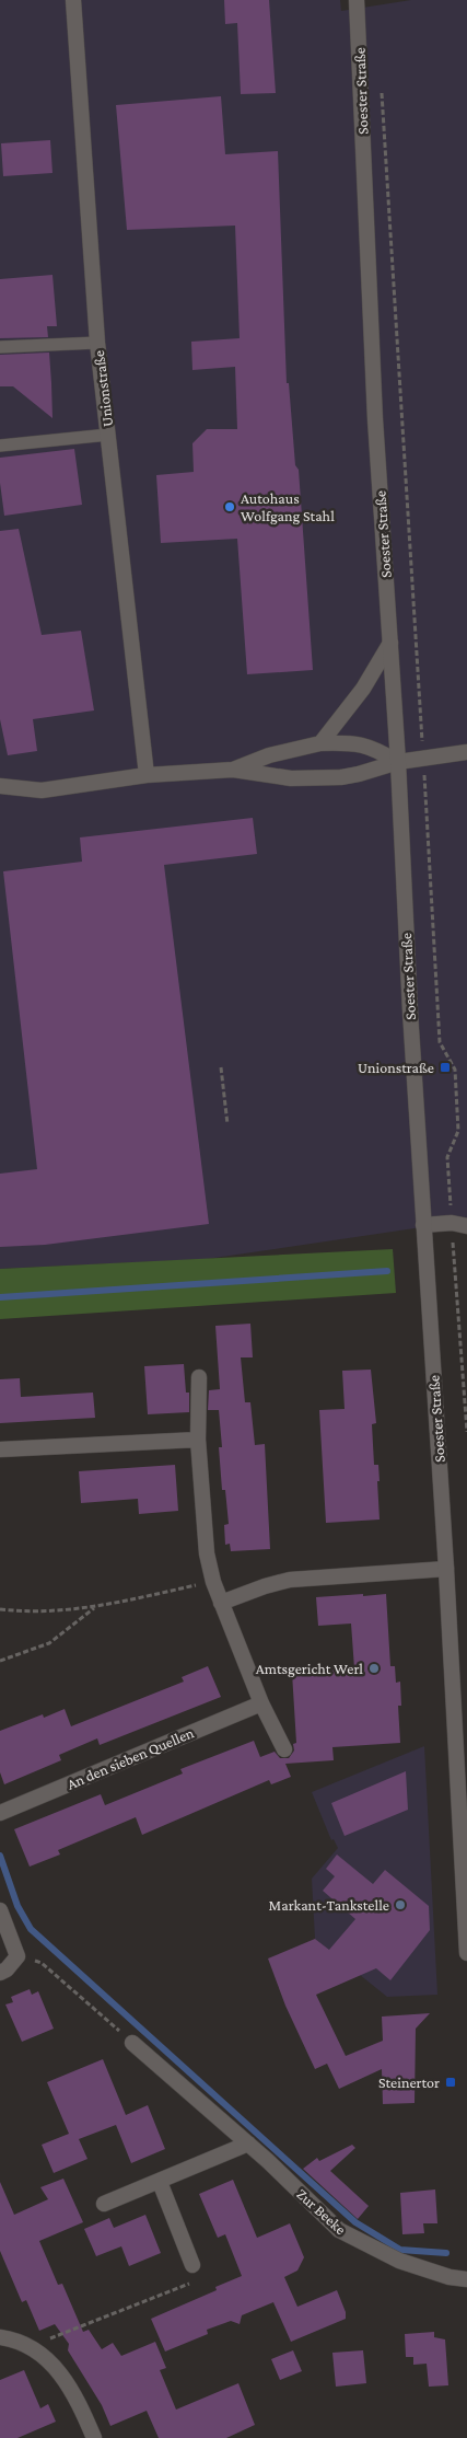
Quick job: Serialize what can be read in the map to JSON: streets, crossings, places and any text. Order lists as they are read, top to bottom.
{
  "streets": {
    "street": [
      "Soester Straße",
      "Unionstraße",
      "An den sieben Quellen",
      "Zur Beeke"
    ]
  },
  "places": {
    "other": ["Autohaus Wolfgang Stahl", "Amtsgericht Werl", "Markant-Tankstelle"],
    "transit": ["Unionstraße", "Steinertor"]
  }
}
